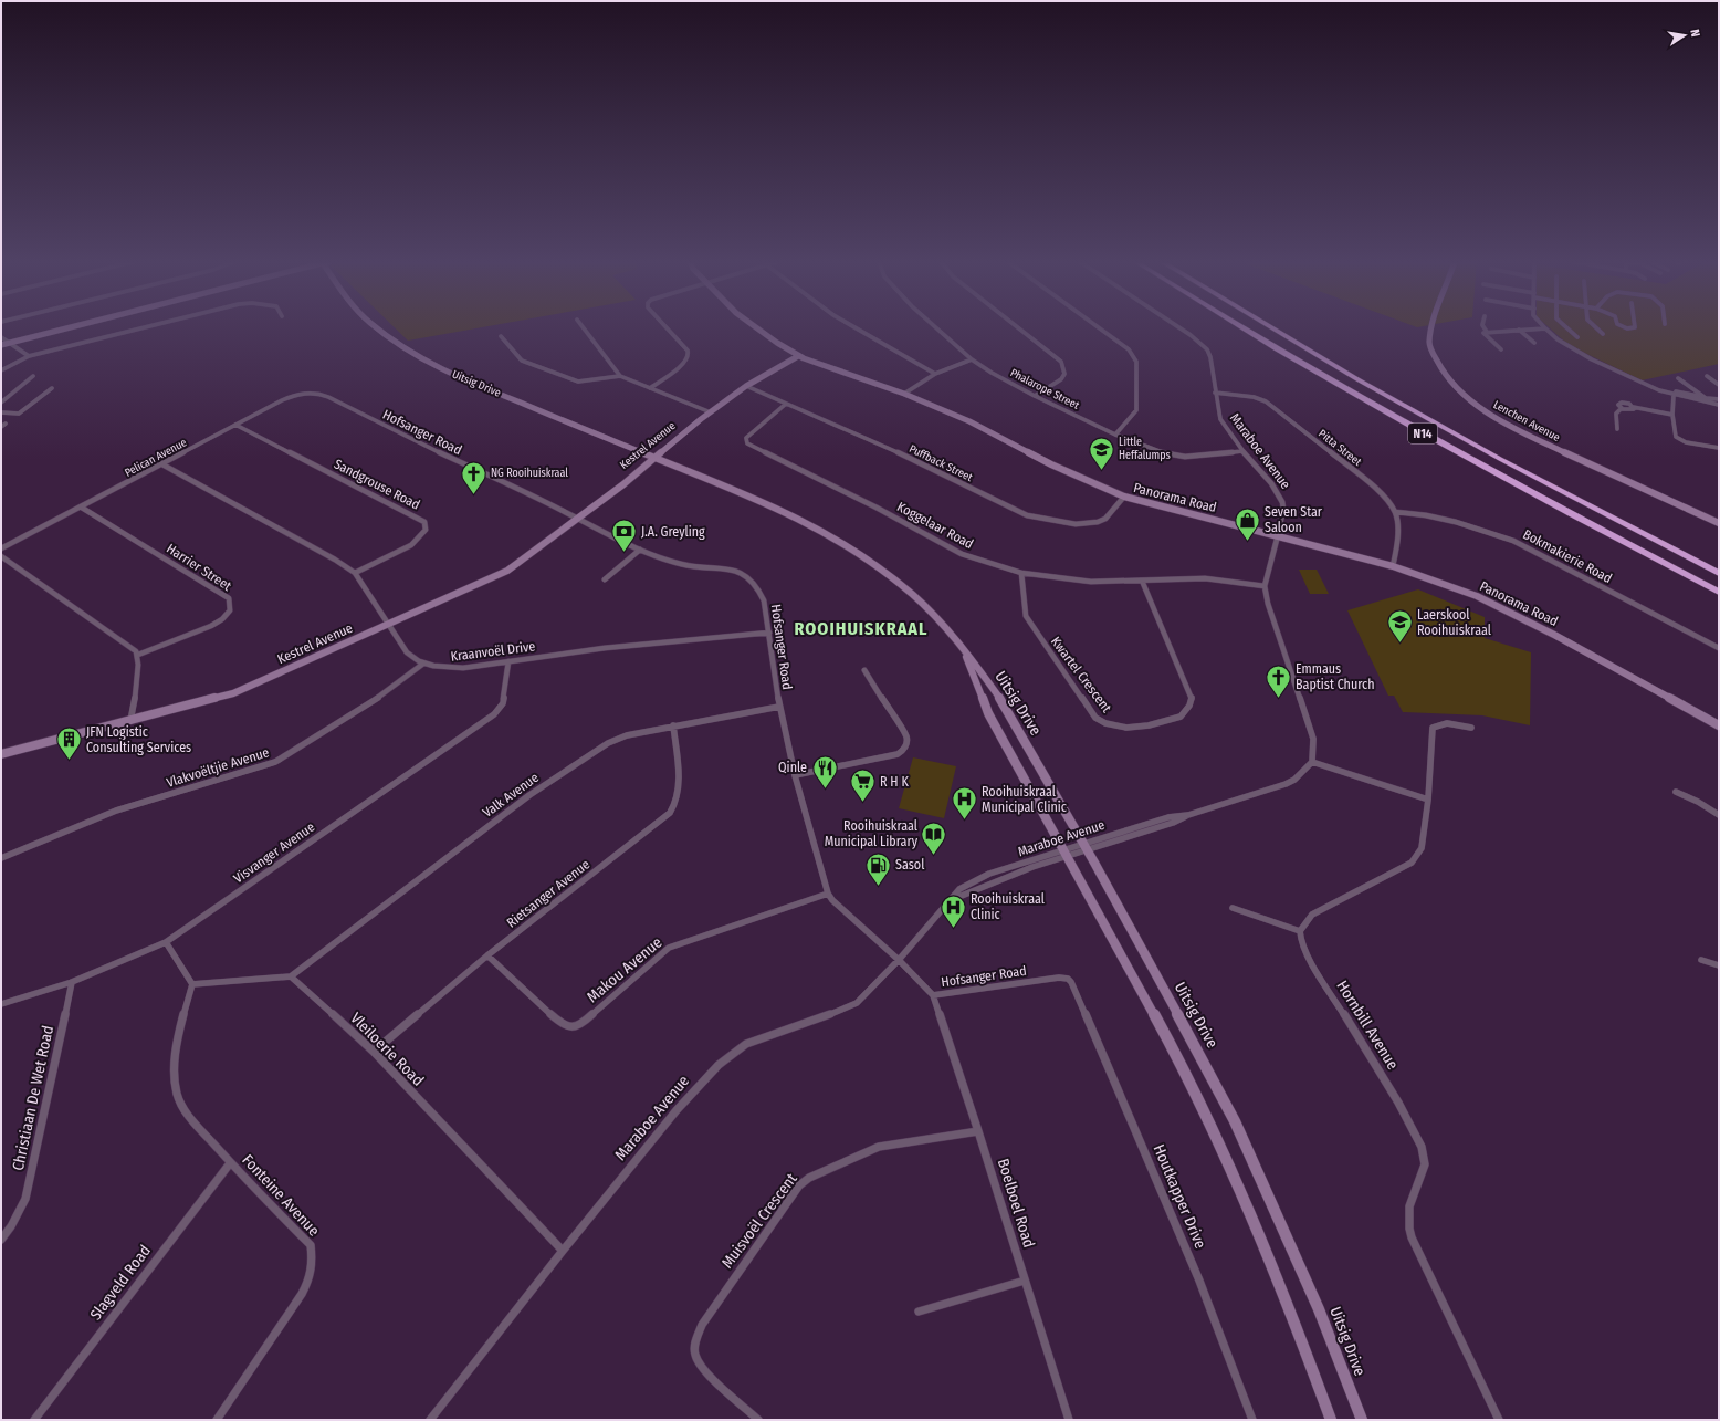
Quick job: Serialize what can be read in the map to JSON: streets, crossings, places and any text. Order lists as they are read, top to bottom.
{
  "streets": {
    "highway": ["N14"],
    "main road": [
      "Uitsig Drive",
      "Lenchen Avenue",
      "Kestrel Avenue",
      "Panorama Road"
    ],
    "street": [
      "Phalarope Street",
      "Hofsanger Road",
      "Pitta Street",
      "Maraboe Avenue",
      "Pelican Avenue",
      "Puffback Street",
      "Sandgrouse Road",
      "Koggelaar Road",
      "Bokmakierie Road",
      "Harrier Street",
      "Kraanvoël Drive",
      "Kwartel Crescent",
      "Vlakvoëltjie Avenue",
      "Valk Avenue",
      "Visvanger Avenue",
      "Rietsanger Avenue",
      "Makou Avenue",
      "Hornbill Avenue",
      "Vleiloerie Road",
      "Christiaan De Wet Road",
      "Fonteine Avenue",
      "Houtkapper Drive",
      "Boelboel Road",
      "Muisvoël Crescent",
      "Slagveld Road"
    ]
  },
  "crossings": [
    ["Uitsig Drive", "Kestrel Avenue"],
    ["Uitsig Drive", "Maraboe Avenue"],
    ["Phalarope Street", "Maraboe Avenue"],
    ["Hofsanger Road", "Kestrel Avenue"],
    ["Hofsanger Road", "Maraboe Avenue"],
    ["Hofsanger Road", "Pelican Avenue"],
    ["Hofsanger Road", "Kraanvoël Drive"],
    ["Hofsanger Road", "Valk Avenue"],
    ["Hofsanger Road", "Makou Avenue"],
    ["Hofsanger Road", "Houtkapper Drive"],
    ["Hofsanger Road", "Boelboel Road"],
    ["Kestrel Avenue", "Puffback Street"],
    ["Kestrel Avenue", "Panorama Road"],
    ["Kestrel Avenue", "Kraanvoël Drive"],
    ["Pitta Street", "Maraboe Avenue"],
    ["Pitta Street", "Bokmakierie Road"],
    ["Maraboe Avenue", "Panorama Road"],
    ["Maraboe Avenue", "Koggelaar Road"],
    ["Maraboe Avenue", "Vleiloerie Road"],
    ["Pelican Avenue", "Sandgrouse Road"],
    ["Pelican Avenue", "Harrier Street"],
    ["Pelican Avenue", "Kraanvoël Drive"],
    ["Puffback Street", "Panorama Road"],
    ["Puffback Street", "Koggelaar Road"],
    ["Sandgrouse Road", "Kraanvoël Drive"],
    ["Koggelaar Road", "Kwartel Crescent"],
    ["Kraanvoël Drive", "Vlakvoëltjie Avenue"],
    ["Kraanvoël Drive", "Visvanger Avenue"],
    ["Valk Avenue", "Rietsanger Avenue"],
    ["Valk Avenue", "Vleiloerie Road"],
    ["Visvanger Avenue", "Christiaan De Wet Road"],
    ["Rietsanger Avenue", "Makou Avenue"],
    ["Rietsanger Avenue", "Vleiloerie Road"],
    ["Fonteine Avenue", "Slagveld Road"],
    ["Boelboel Road", "Muisvoël Crescent"]
  ],
  "districts": ["ROOIHUISKRAAL"],
  "places": {
    "school or university": ["Little Heffalumps", "Laerskool Rooihuiskraal"],
    "church": ["NG Rooihuiskraal", "Emmaus Baptist Church"],
    "shop": ["Seven Star Saloon"],
    "bank": ["J.A. Greyling"],
    "building": ["JFN Logistic Consulting Services"],
    "restaurant": ["Qinle"],
    "supermarket": ["R H K"],
    "hospital": ["Rooihuiskraal Municipal Clinic", "Rooihuiskraal Clinic"],
    "library": ["Rooihuiskraal Municipal Library"],
    "fuel station": ["Sasol"]
  },
  "north": "right"
}
